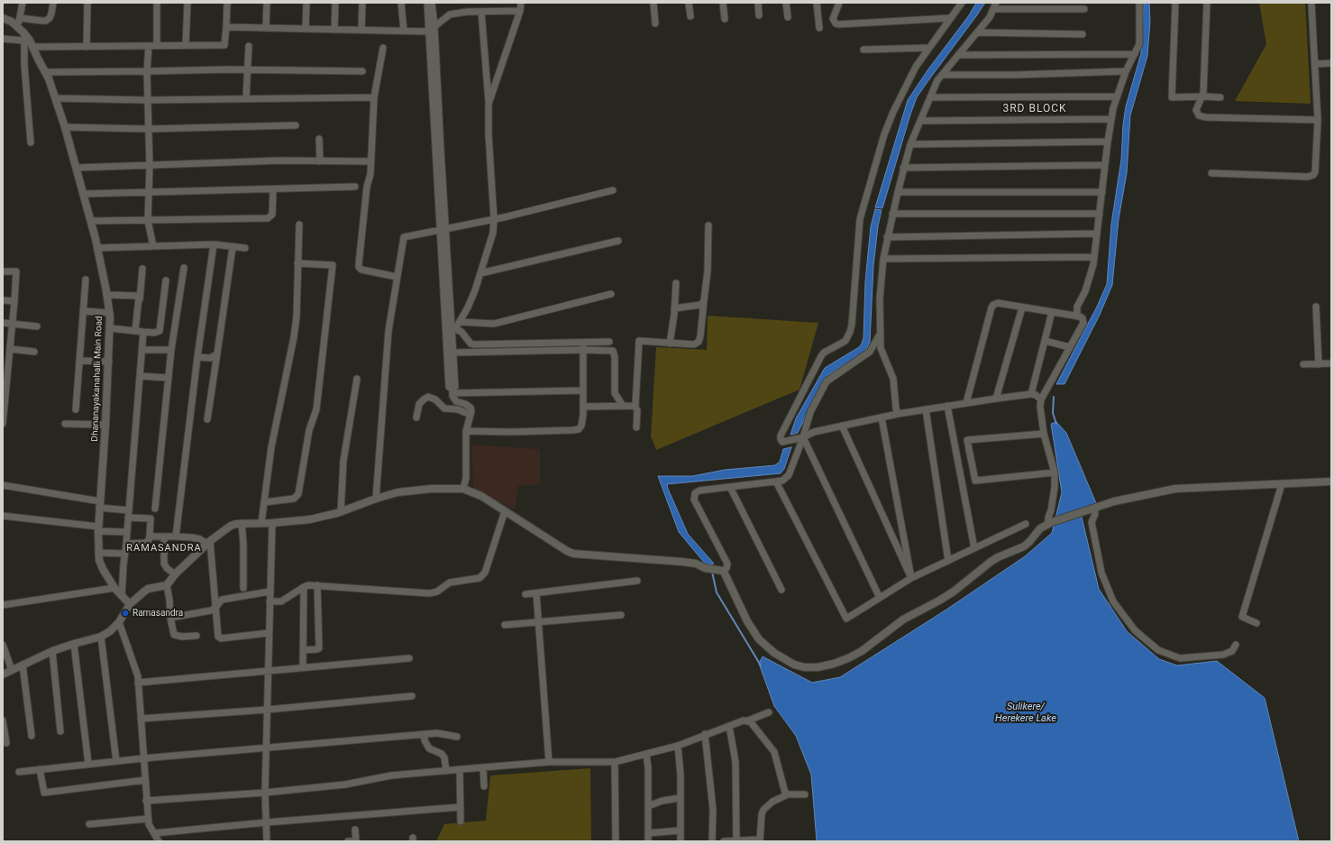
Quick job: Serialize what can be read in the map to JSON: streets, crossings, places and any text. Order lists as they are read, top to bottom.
{
  "streets": {
    "street": ["Dhananayakanahalli Main Road"]
  },
  "districts": ["3RD BLOCK", "RAMASANDRA"],
  "water": ["Sulikere/ Herekere Lake"],
  "places": ["Ramasandra"]
}
